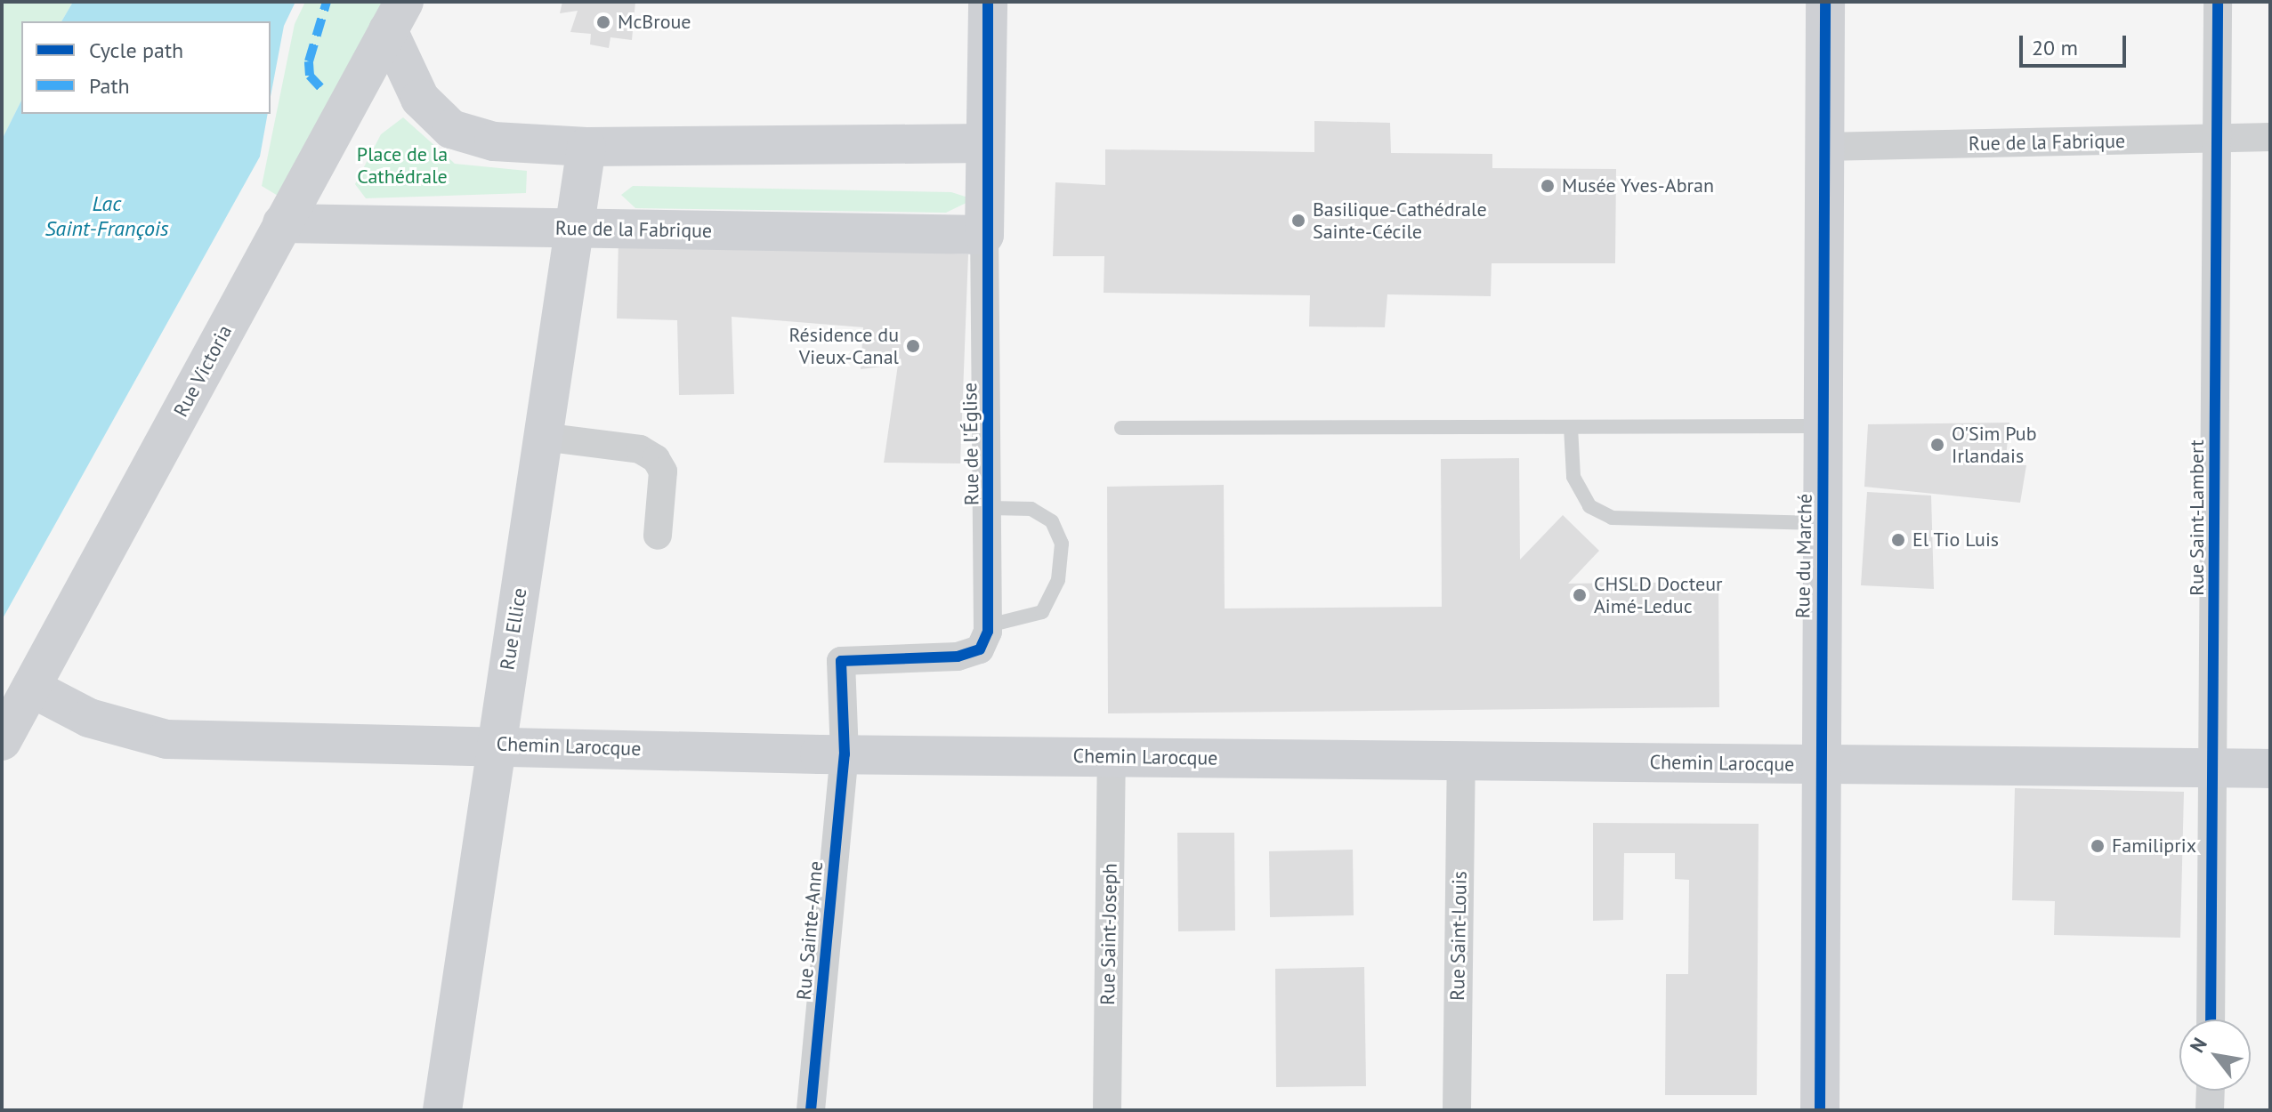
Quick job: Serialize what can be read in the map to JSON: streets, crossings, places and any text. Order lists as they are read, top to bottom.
{
  "streets": {
    "street": [
      "Rue de la Fabrique",
      "Rue Victoria",
      "Rue de l'Église",
      "Rue Saint-Lambert",
      "Rue du Marché",
      "Rue Ellice",
      "Chemin Larocque",
      "Rue Sainte-Anne",
      "Rue Saint-Joseph",
      "Rue Saint-Louis"
    ]
  },
  "crossings": [
    ["Rue de la Fabrique", "Rue Victoria"],
    ["Rue de la Fabrique", "Rue de l'Église"],
    ["Rue de la Fabrique", "Rue Saint-Lambert"],
    ["Rue de la Fabrique", "Rue du Marché"],
    ["Rue de la Fabrique", "Rue Ellice"],
    ["Rue Victoria", "Chemin Larocque"],
    ["Rue Saint-Lambert", "Chemin Larocque"],
    ["Rue du Marché", "Chemin Larocque"],
    ["Rue Ellice", "Chemin Larocque"],
    ["Chemin Larocque", "Rue Sainte-Anne"],
    ["Chemin Larocque", "Rue Saint-Joseph"],
    ["Chemin Larocque", "Rue Saint-Louis"]
  ],
  "water": ["Lac Saint-François"],
  "parks": ["Place de la Cathédrale"],
  "places": [
    "McBroue",
    "Musée Yves-Abran",
    "Basilique-Cathédrale Sainte-Cécile",
    "Résidence du Vieux-Canal",
    "O'Sim Pub Irlandais",
    "El Tio Luis",
    "CHSLD Docteur Aimé-Leduc",
    "Familiprix"
  ],
  "legend": ["Cycle path", "Path"],
  "scale_bar": "20 m",
  "north": "top left"
}
